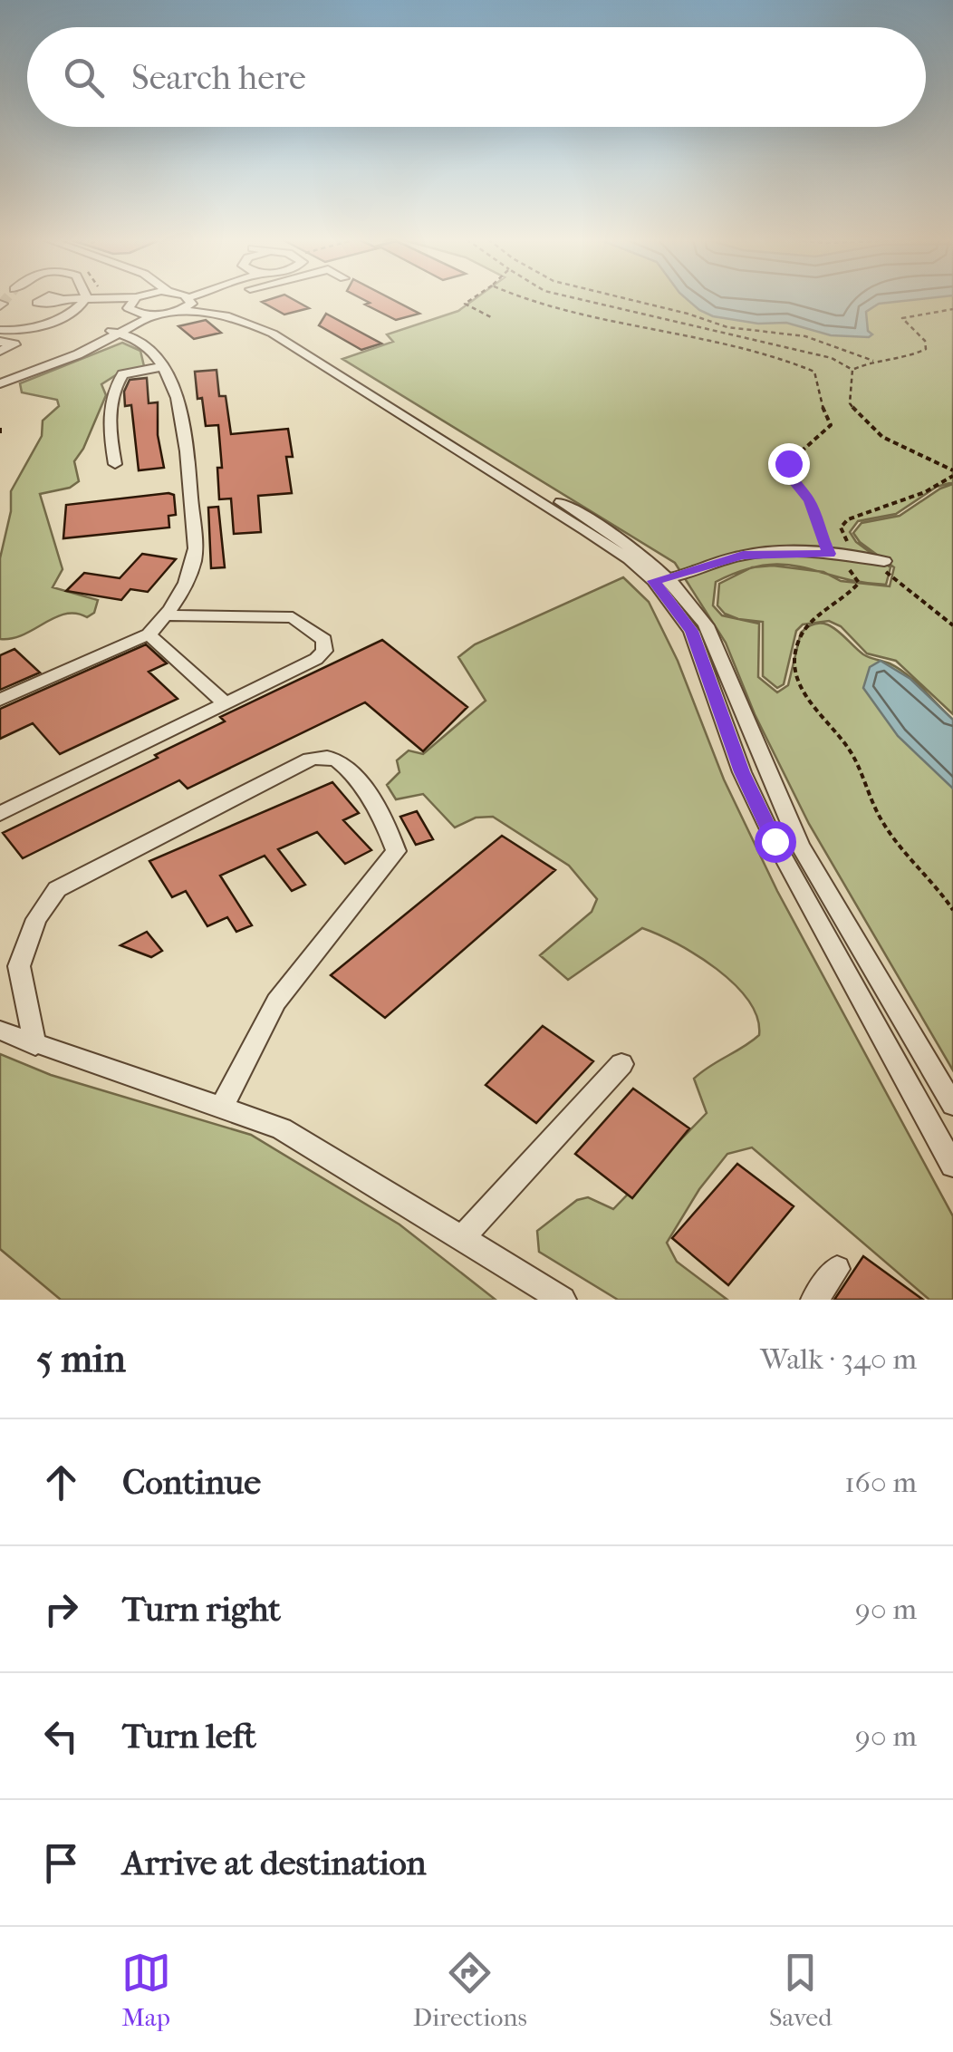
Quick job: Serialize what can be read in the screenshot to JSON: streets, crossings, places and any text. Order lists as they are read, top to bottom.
{
  "page": {
    "search": "Search here",
    "heading": ["5 min", "Walk · 340 m"],
    "list": [
      ["Continue", "160 m"],
      ["Turn right", "90 m"],
      ["Turn left", "90 m"],
      "Arrive at destination"
    ],
    "nav": ["Map", "Directions", "Saved"]
  }
}
